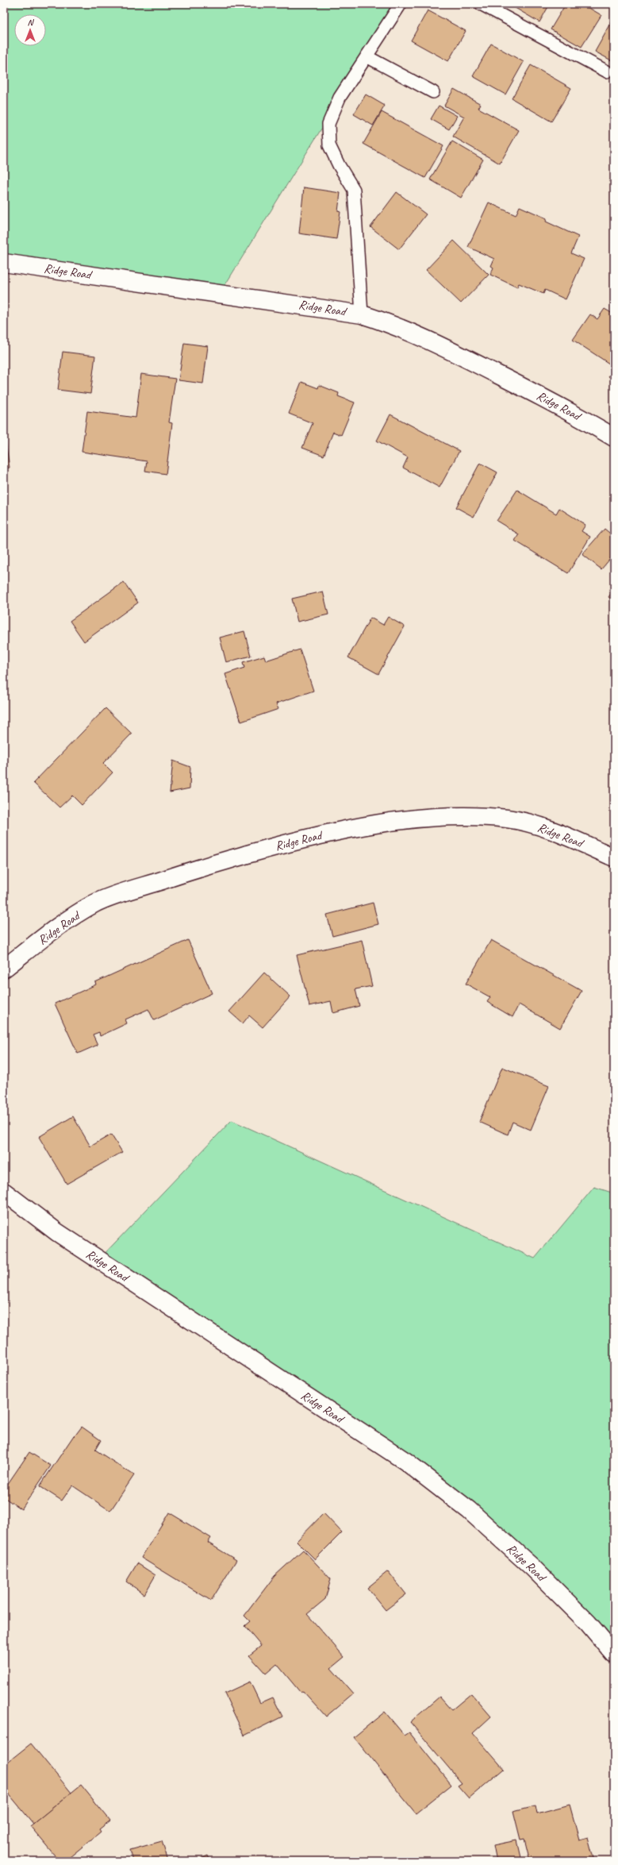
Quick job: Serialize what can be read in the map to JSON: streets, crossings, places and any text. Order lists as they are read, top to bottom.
{
  "streets": {
    "street": ["Ridge Road"]
  },
  "north": "top"
}
